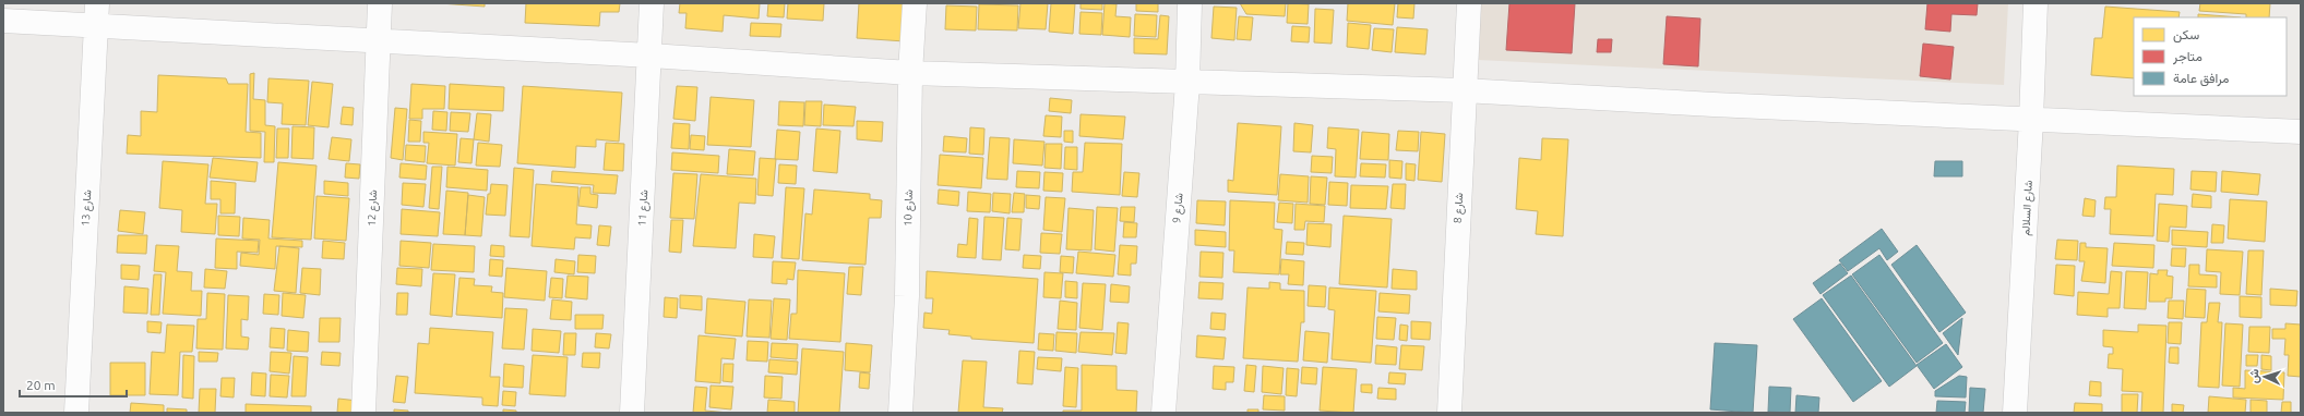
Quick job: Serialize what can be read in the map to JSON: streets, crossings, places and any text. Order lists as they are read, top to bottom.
{
  "streets": {
    "street": [
      "شارع 13",
      "شارع 12",
      "شارع 11",
      "شارع 10",
      "شارع 9",
      "شارع 8",
      "شارع السلالم"
    ]
  },
  "legend": ["سكن", "متاجر", "مرافق عامة"],
  "scale_bar": "20 m",
  "north": "left"
}
